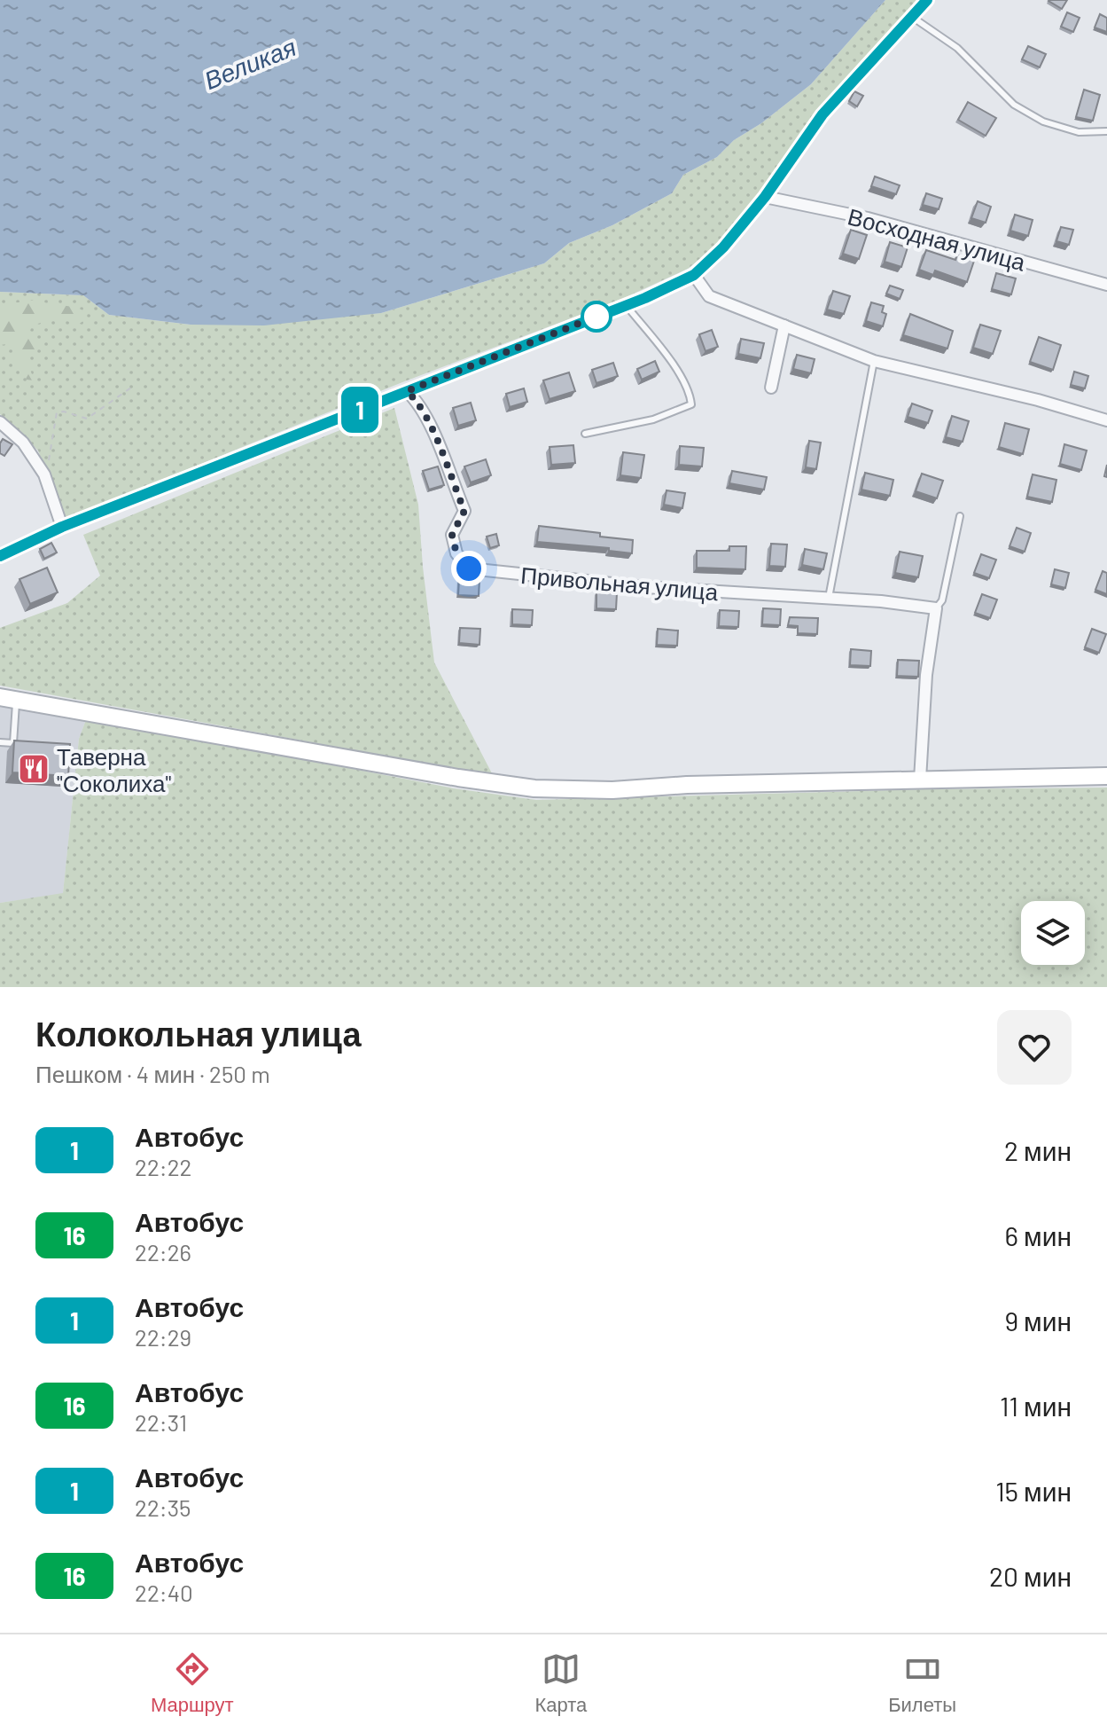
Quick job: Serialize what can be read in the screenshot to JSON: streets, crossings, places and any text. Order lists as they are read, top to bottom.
{
  "streets": {
    "street": ["Восходная улица", "Привольная улица"]
  },
  "water": ["Великая"],
  "places": {
    "restaurant": ["Таверна \"Соколиха\""]
  },
  "lines": ["bus line 1"],
  "page": {
    "on_map": "1",
    "heading": ["Колокольная улица", "Пешком · 4 мин · 250 m"],
    "list": [
      {
        "mark": "1",
        "name": "Автобус",
        "note": "22:22",
        "value": "2 мин"
      },
      {
        "mark": "16",
        "name": "Автобус",
        "note": "22:26",
        "value": "6 мин"
      },
      {
        "mark": "1",
        "name": "Автобус",
        "note": "22:29",
        "value": "9 мин"
      },
      {
        "mark": "16",
        "name": "Автобус",
        "note": "22:31",
        "value": "11 мин"
      },
      {
        "mark": "1",
        "name": "Автобус",
        "note": "22:35",
        "value": "15 мин"
      },
      {
        "mark": "16",
        "name": "Автобус",
        "note": "22:40",
        "value": "20 мин"
      }
    ],
    "tabs": ["Маршрут", "Карта", "Билеты"]
  }
}
